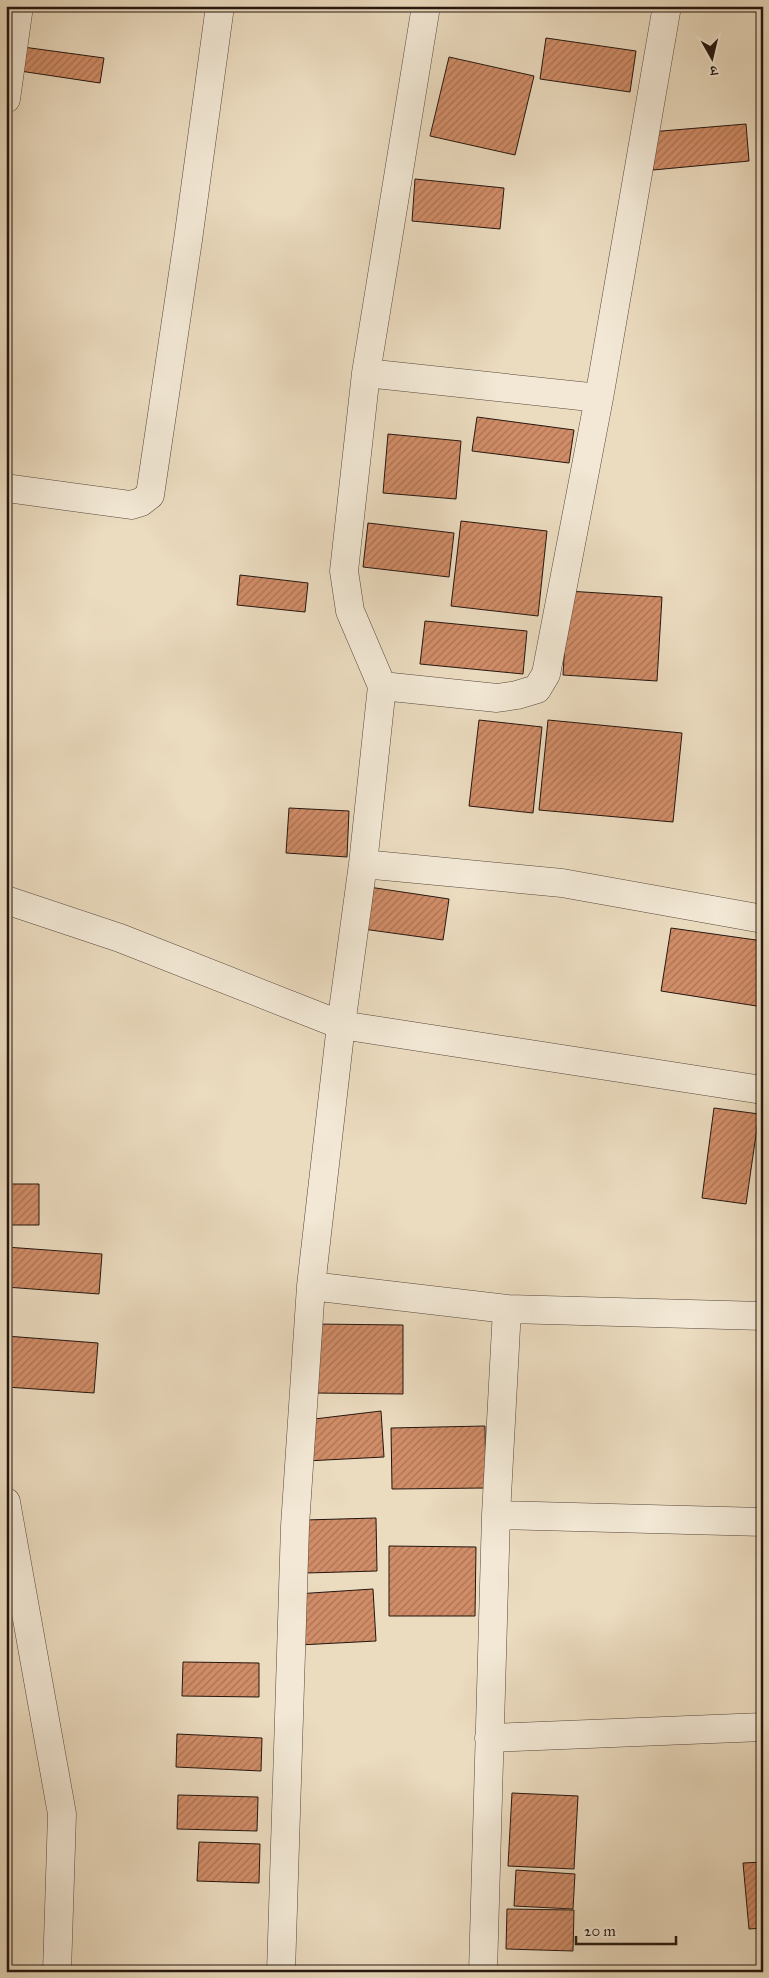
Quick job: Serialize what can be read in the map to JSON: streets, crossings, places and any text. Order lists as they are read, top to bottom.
{
  "scale_bar": "20 m",
  "north": "bottom"
}
